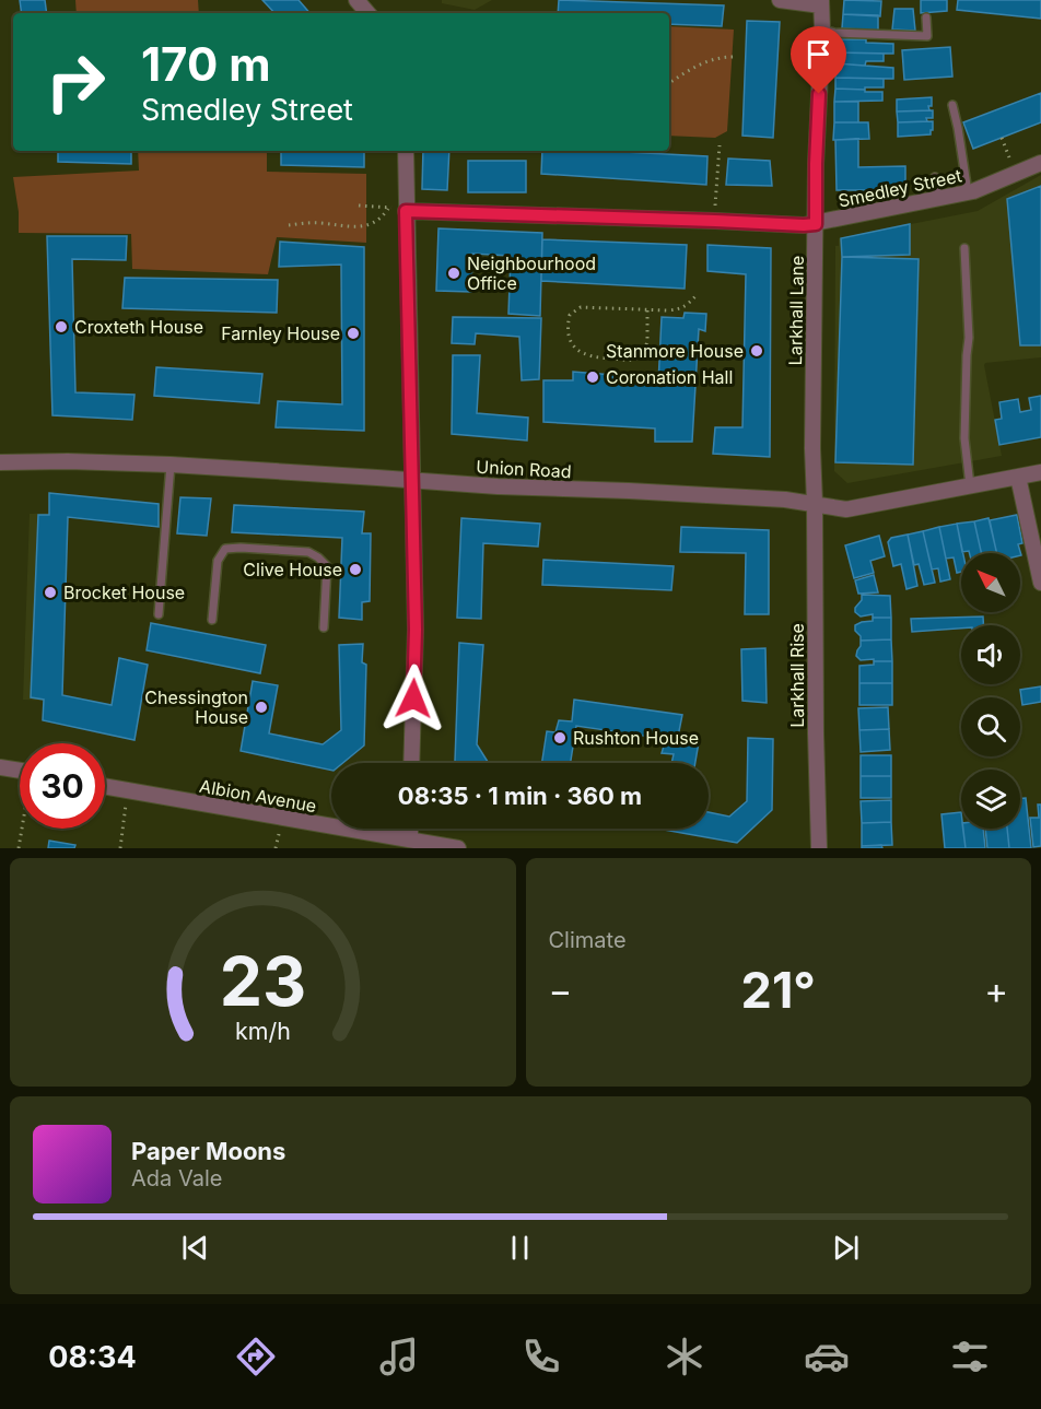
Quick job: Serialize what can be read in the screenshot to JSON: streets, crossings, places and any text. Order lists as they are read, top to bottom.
{
  "streets": {
    "street": [
      "Smedley Street",
      "Larkhall Lane",
      "Union Road",
      "Larkhall Rise",
      "Albion Avenue"
    ]
  },
  "crossings": [
    ["Smedley Street", "Larkhall Lane"],
    ["Larkhall Lane", "Union Road"],
    ["Larkhall Lane", "Larkhall Rise"],
    ["Union Road", "Larkhall Rise"]
  ],
  "places": [
    "Neighbourhood Office",
    "Croxteth House",
    "Farnley House",
    "Stanmore House",
    "Coronation Hall",
    "Clive House",
    "Brocket House",
    "Chessington House",
    "Rushton House"
  ],
  "north": "top left",
  "page": {
    "turn": ["170 m", "Smedley Street"],
    "limit": "30",
    "trip": "08:35 · 1 min · 360 m",
    "tile": "Climate",
    "heat": ["−", "21°", "+"],
    "song": ["Paper Moons", "Ada Vale"],
    "tabs": "08:34",
    "gauge": ["23", "km/h"]
  }
}
